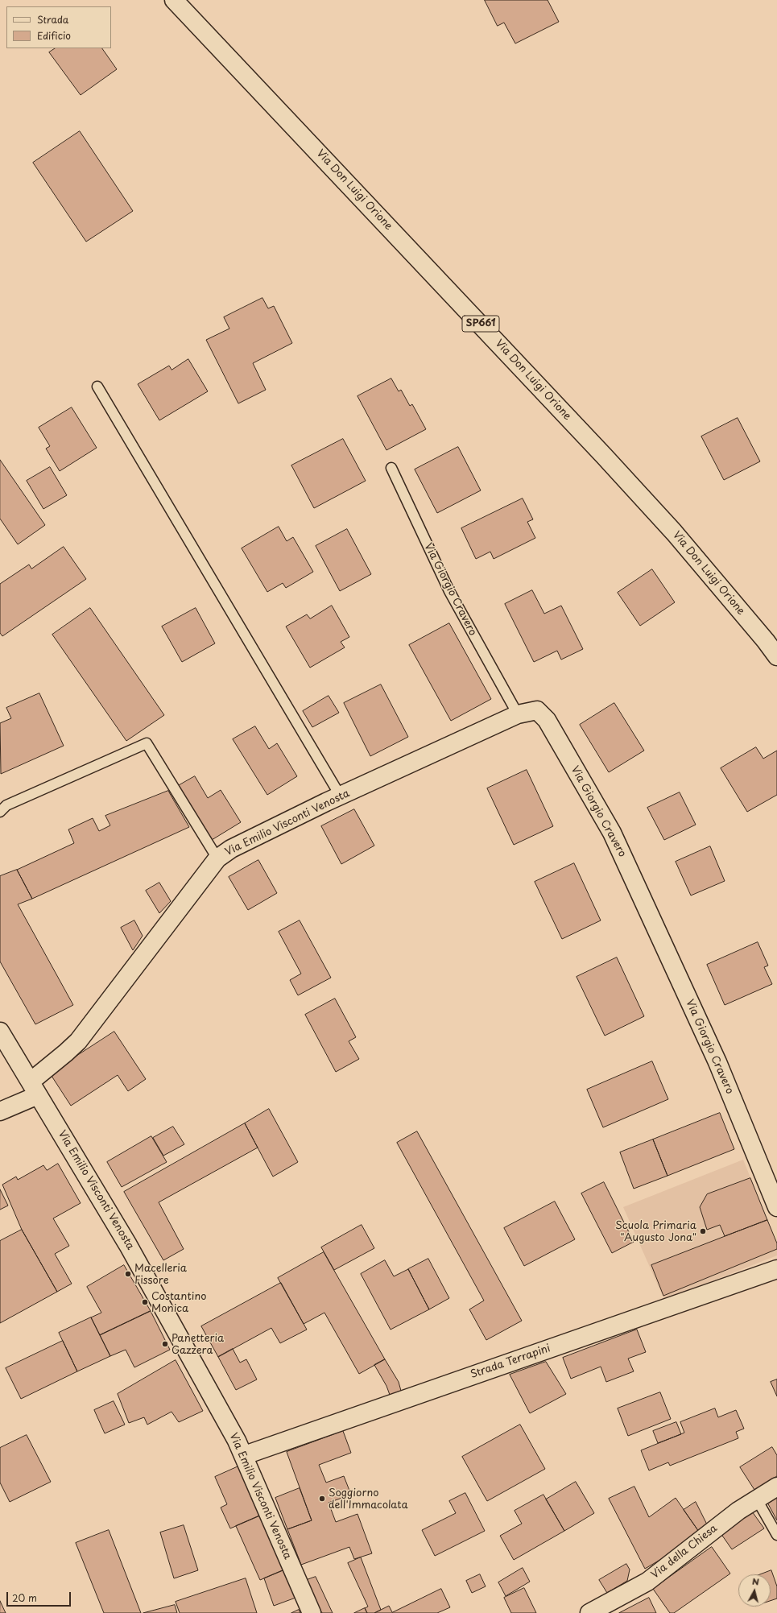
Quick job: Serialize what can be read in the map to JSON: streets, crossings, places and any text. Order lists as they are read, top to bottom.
{
  "streets": {
    "street": [
      "Via Don Luigi Orione",
      "SP661",
      "Via Giorgio Cravero",
      "Via Emilio Visconti Venosta",
      "Strada Terrapini",
      "Via della Chiesa"
    ]
  },
  "crossings": [
    ["Via Giorgio Cravero", "Via Emilio Visconti Venosta"],
    ["Via Emilio Visconti Venosta", "Strada Terrapini"]
  ],
  "places": [
    "Scuola Primaria \"Augusto Jona\"",
    "Macelleria Fissore",
    "Costantino Monica",
    "Panetteria Gazzera",
    "Soggiorno dell'Immacolata"
  ],
  "legend": ["Strada", "Edificio"],
  "scale_bar": "20 m",
  "north": "top"
}
